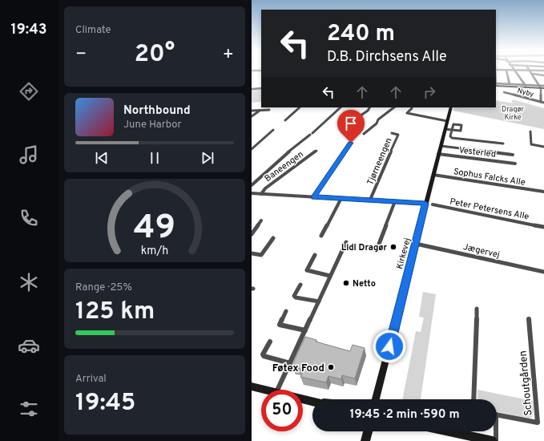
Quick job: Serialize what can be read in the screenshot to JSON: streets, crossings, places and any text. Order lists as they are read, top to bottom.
{
  "streets": {
    "main road": ["Kirkevej"],
    "street": [
      "Nyby",
      "Vesterled",
      "Tjørneengen",
      "Baneengen",
      "Sophus Falcks Alle",
      "Peter Petersens Alle",
      "Jægervej",
      "Schoutgården"
    ]
  },
  "crossings": [
    ["Vesterled", "Kirkevej"],
    ["Sophus Falcks Alle", "Kirkevej"],
    ["Jægervej", "Kirkevej"]
  ],
  "parks": ["Dragør Kirke"],
  "places": ["Lidl Dragør", "Netto", "Føtex Food"],
  "page": {
    "tabs": "19:43",
    "tile": [
      "Climate",
      ["Range · 25%", "125 km"],
      ["Arrival", "19:45"]
    ],
    "turn": ["240 m", "D.B. Dirchsens Alle"],
    "heat": ["−", "20°", "+"],
    "song": ["Northbound", "June Harbor"],
    "limit": "50",
    "trip": "19:45 · 2 min · 590 m",
    "gauge": ["49", "km/h"]
  }
}
